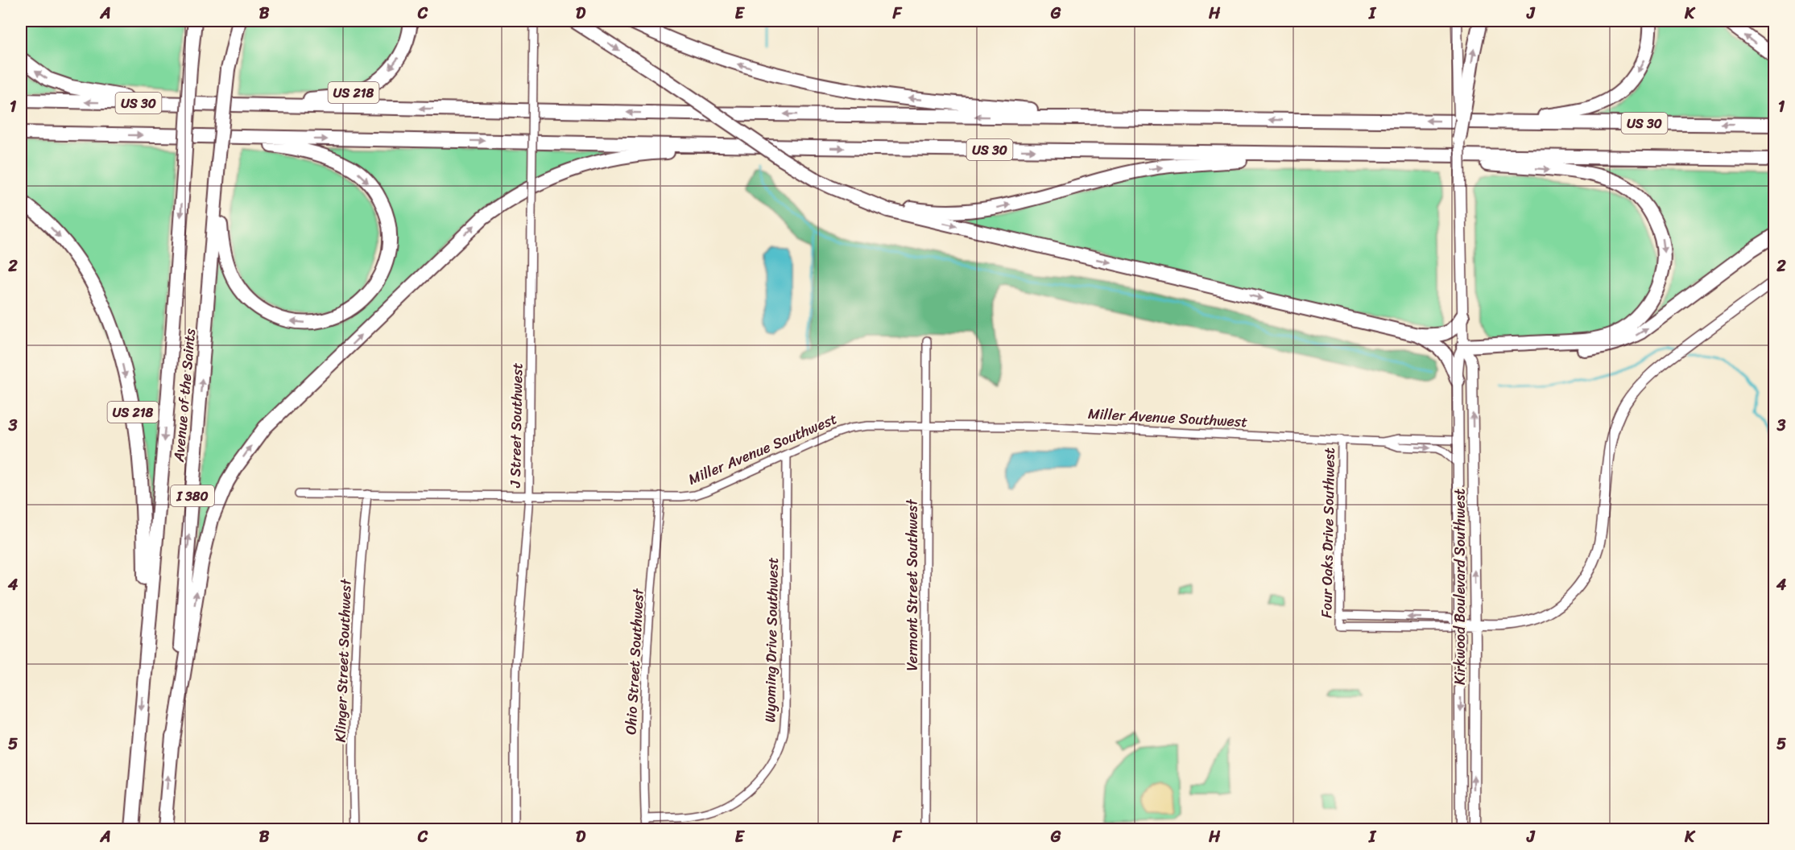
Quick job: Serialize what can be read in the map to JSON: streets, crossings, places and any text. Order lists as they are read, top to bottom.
{
  "streets": {
    "highway": [
      "US 218",
      "US 30",
      "Avenue of the Saints",
      "I 380"
    ],
    "main road": ["Kirkwood Boulevard Southwest"],
    "street": [
      "Miller Avenue Southwest",
      "J Street Southwest",
      "Four Oaks Drive Southwest",
      "Vermont Street Southwest",
      "Wyoming Drive Southwest",
      "Klinger Street Southwest",
      "Ohio Street Southwest"
    ]
  },
  "crossings": [
    ["US 218", "US 30"],
    ["US 218", "Avenue of the Saints"],
    ["Miller Avenue Southwest", "J Street Southwest"],
    ["Miller Avenue Southwest", "Four Oaks Drive Southwest"],
    ["Miller Avenue Southwest", "Vermont Street Southwest"],
    ["Miller Avenue Southwest", "Kirkwood Boulevard Southwest"],
    ["Miller Avenue Southwest", "Wyoming Drive Southwest"],
    ["Miller Avenue Southwest", "Klinger Street Southwest"],
    ["Miller Avenue Southwest", "Ohio Street Southwest"],
    ["Four Oaks Drive Southwest", "Kirkwood Boulevard Southwest"],
    ["Wyoming Drive Southwest", "Ohio Street Southwest"]
  ],
  "grid": {
    "columns": [
      "A",
      "B",
      "C",
      "D",
      "E",
      "F",
      "G",
      "H",
      "I",
      "J",
      "K"
    ],
    "rows": [
      "1",
      "2",
      "3",
      "4",
      "5"
    ]
  }
}
